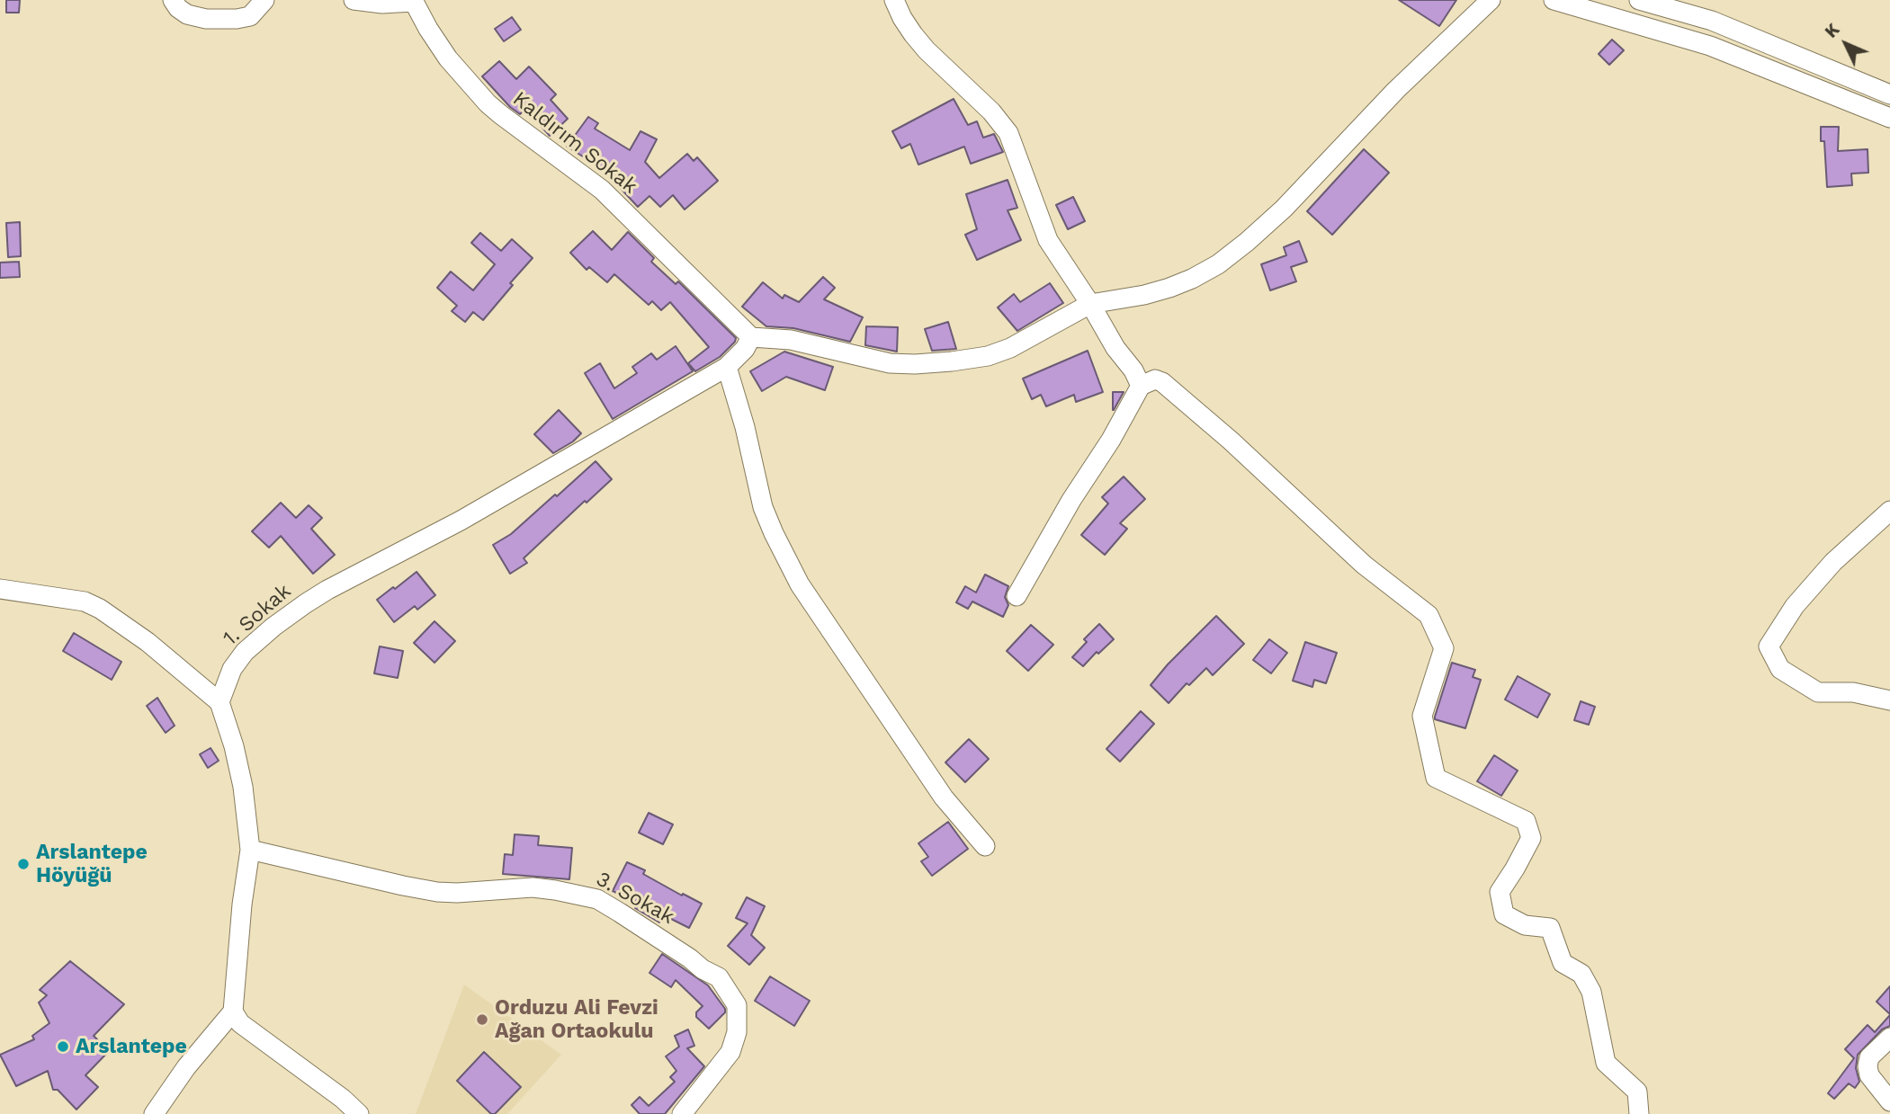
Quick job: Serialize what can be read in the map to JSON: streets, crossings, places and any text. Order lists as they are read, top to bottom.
{
  "streets": {
    "street": ["Kaldırım Sokak", "1. Sokak", "3. Sokak"]
  },
  "crossings": [
    ["Kaldırım Sokak", "1. Sokak"]
  ],
  "places": ["Arslantepe Höyüğü", "Orduzu Ali Fevzi Ağan Ortaokulu", "Arslantepe"],
  "north": "top left"
}
